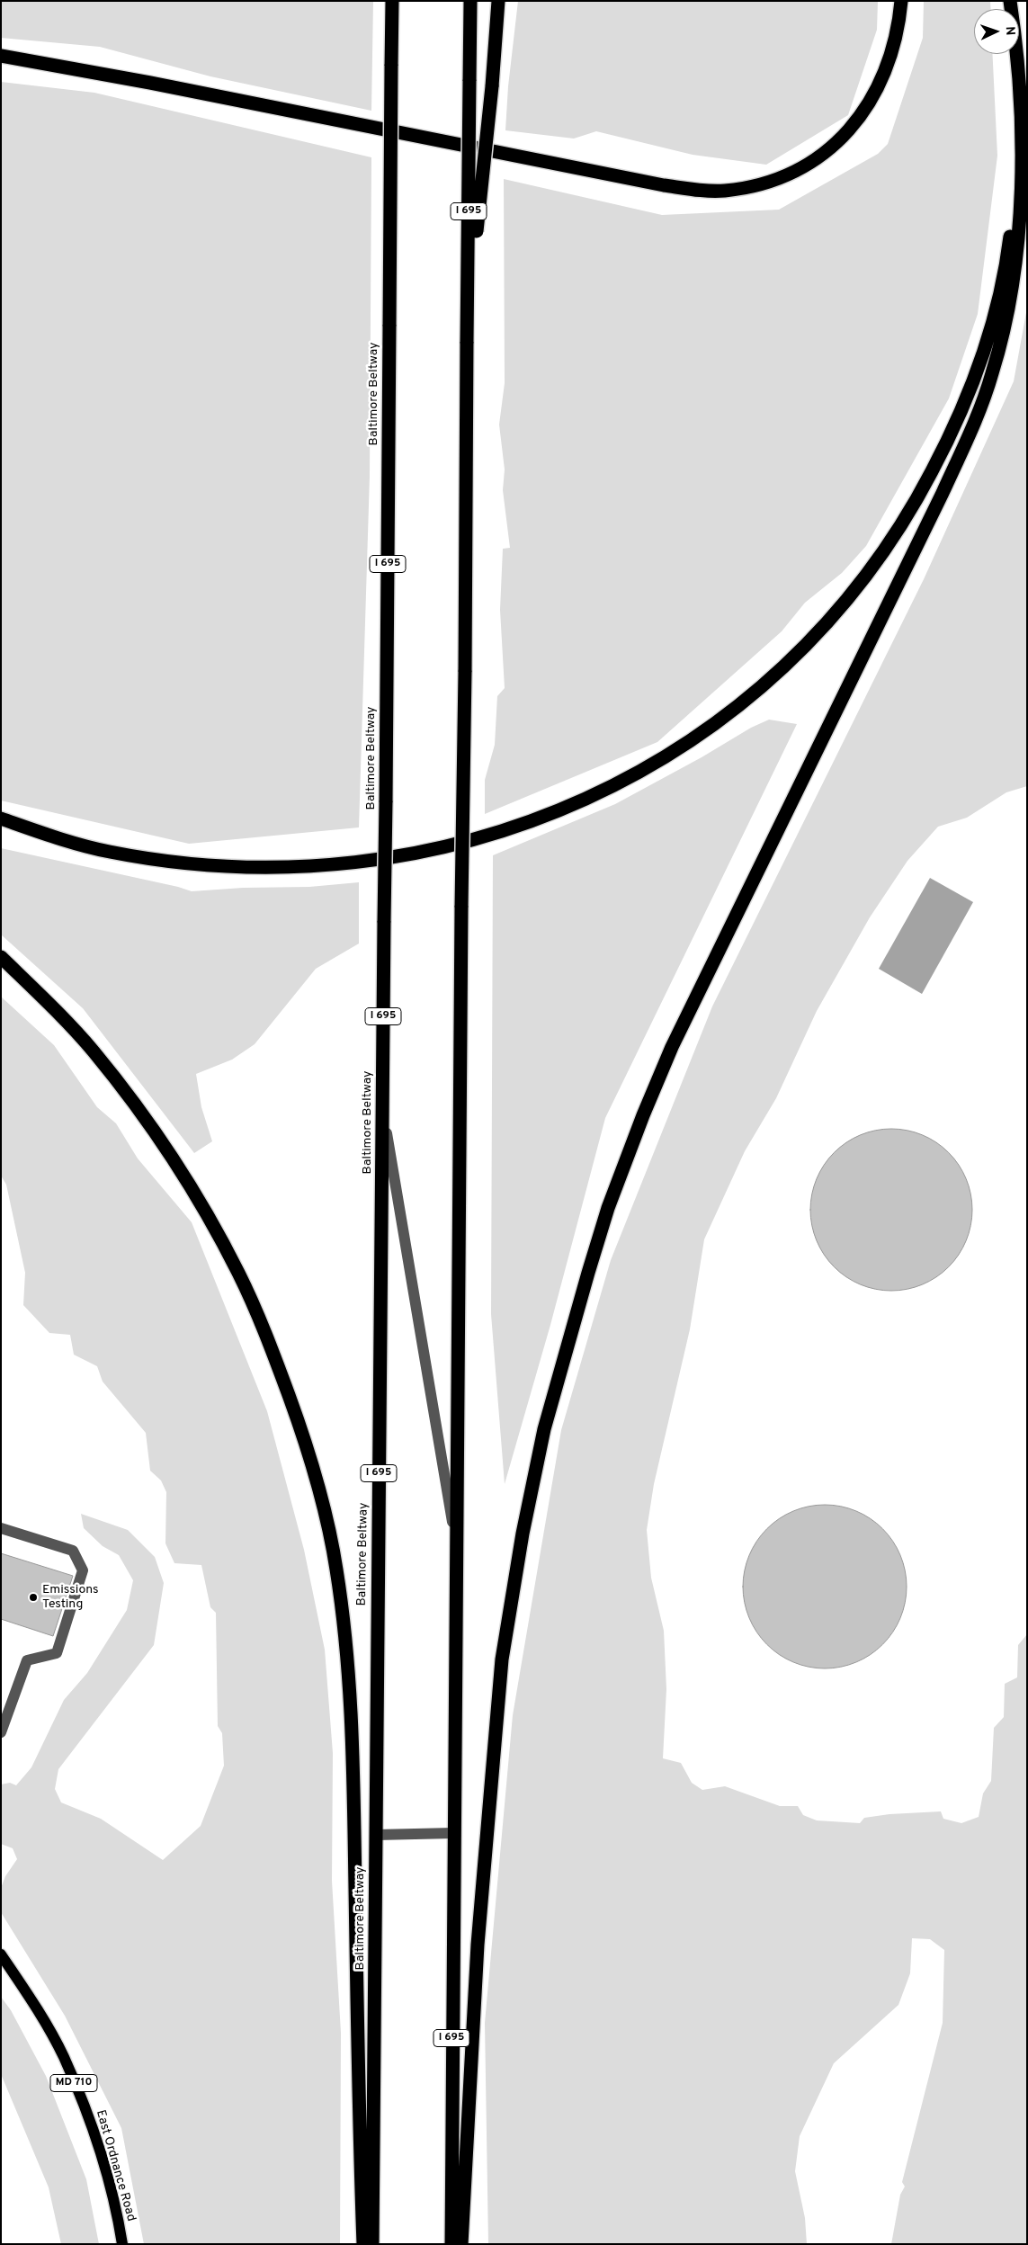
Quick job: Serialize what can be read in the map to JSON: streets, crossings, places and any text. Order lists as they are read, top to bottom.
{
  "streets": {
    "highway": ["I 695", "Baltimore Beltway"],
    "main road": ["MD 710", "East Ordnance Road"]
  },
  "places": ["Emissions Testing"],
  "north": "right"
}
